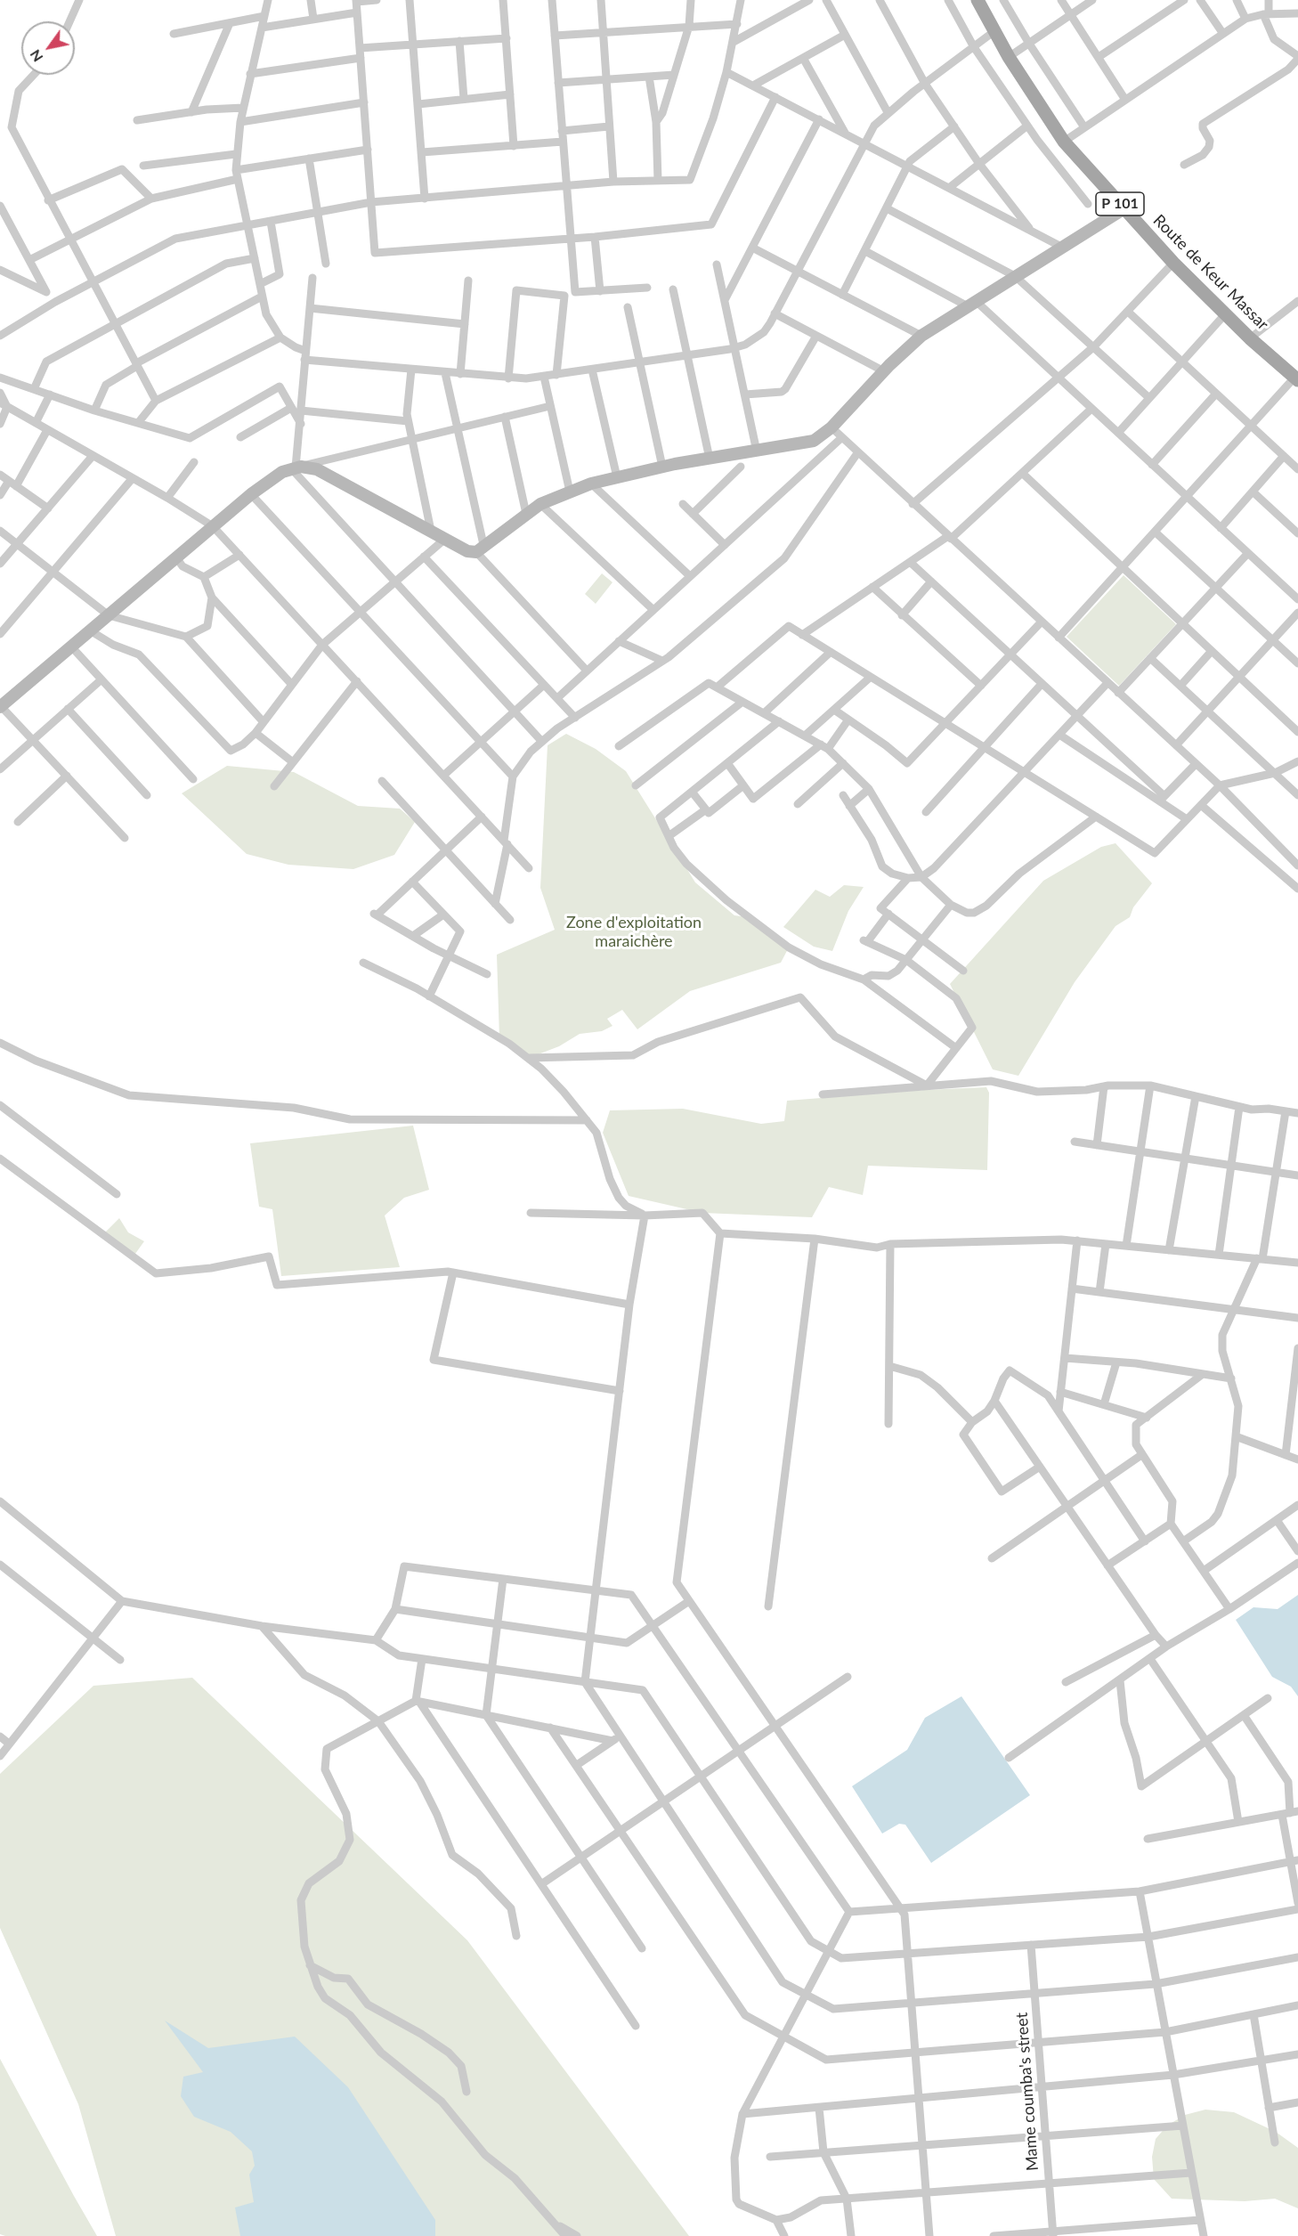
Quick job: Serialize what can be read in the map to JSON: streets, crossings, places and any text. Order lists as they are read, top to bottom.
{
  "streets": {
    "main road": ["P 101", "Route de Keur Massar"],
    "street": ["Mame coumba's street"]
  },
  "parks": ["Zone d'exploitation maraichère"],
  "north": "bottom left"
}
